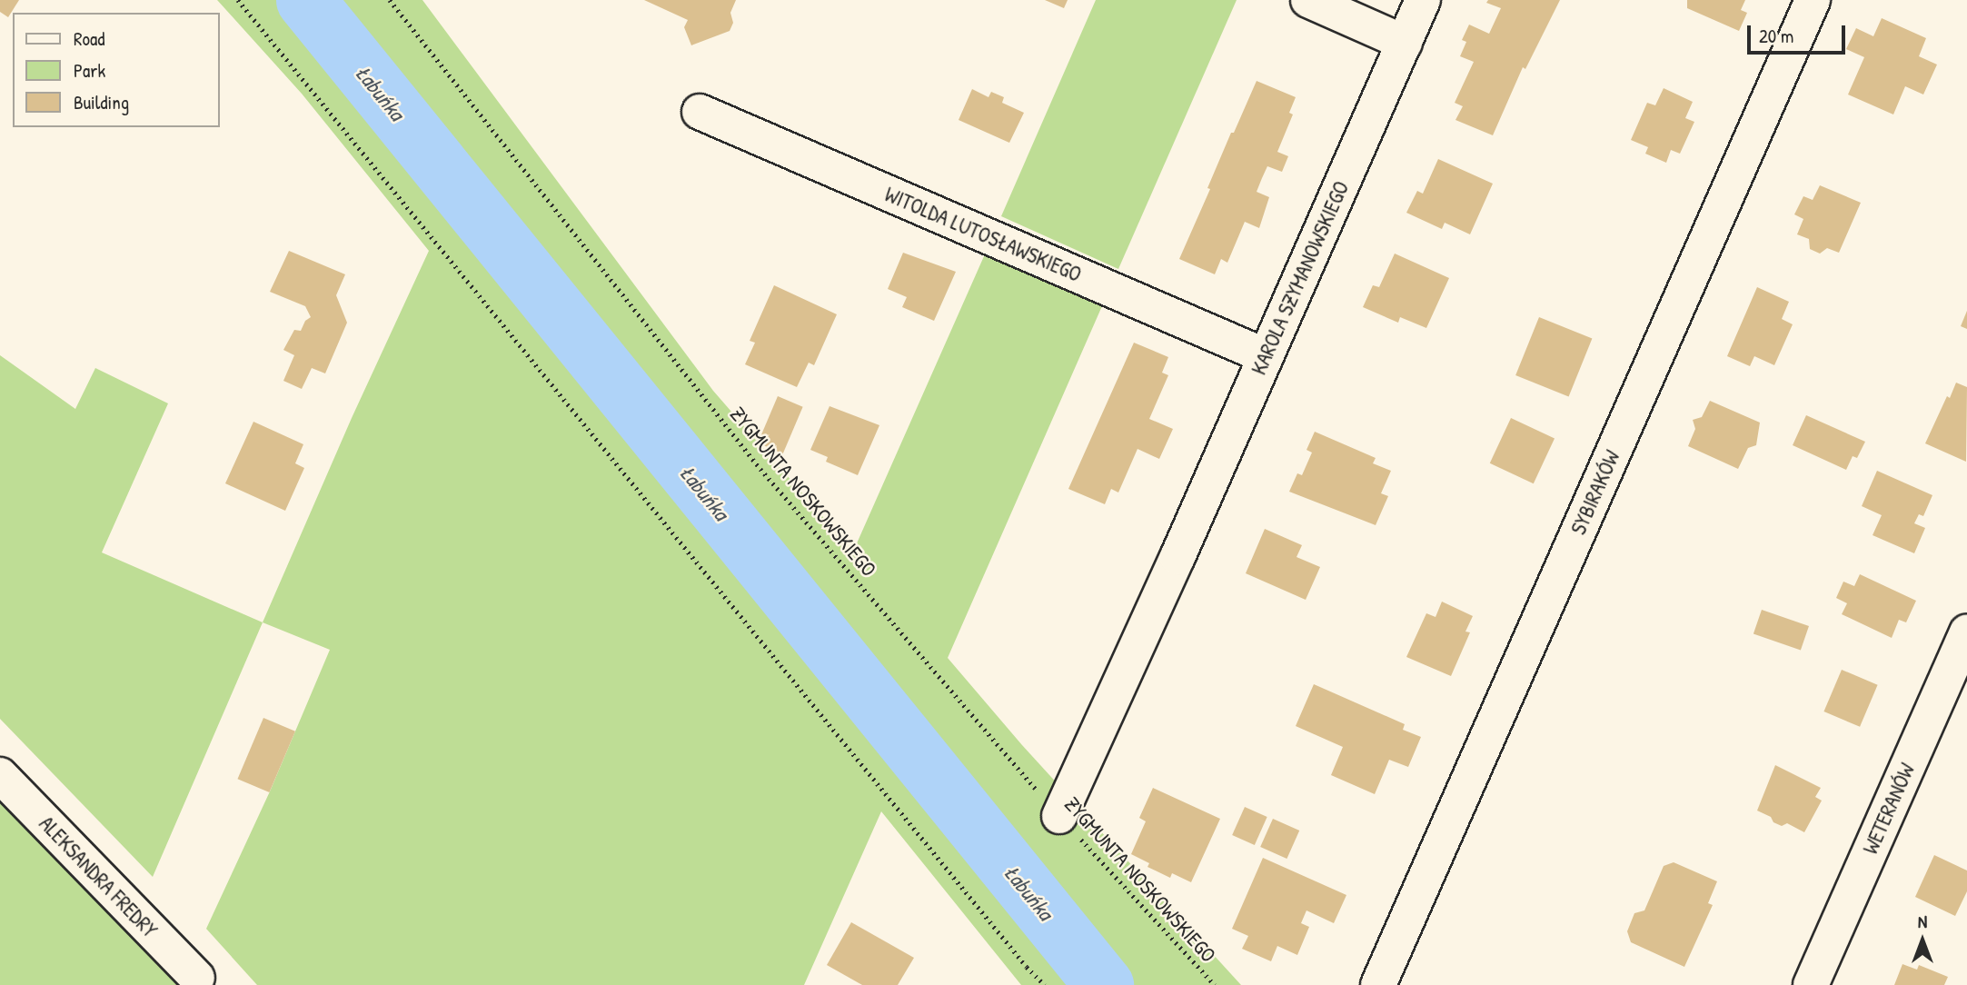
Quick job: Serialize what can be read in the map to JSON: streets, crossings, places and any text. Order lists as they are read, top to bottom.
{
  "streets": {
    "street": [
      "WITOLDA LUTOSŁAWSKIEGO",
      "KAROLA SZYMANOWSKIEGO",
      "SYBIRAKÓW",
      "WETERANÓW",
      "ALEKSANDRA FREDRY"
    ],
    "path": ["ZYGMUNTA NOSKOWSKIEGO"]
  },
  "crossings": [
    ["WITOLDA LUTOSŁAWSKIEGO", "KAROLA SZYMANOWSKIEGO"],
    ["KAROLA SZYMANOWSKIEGO", "ZYGMUNTA NOSKOWSKIEGO"]
  ],
  "water": ["Łabuńka"],
  "legend": ["Road", "Park", "Building"],
  "scale_bar": "20 m",
  "north": "top"
}
